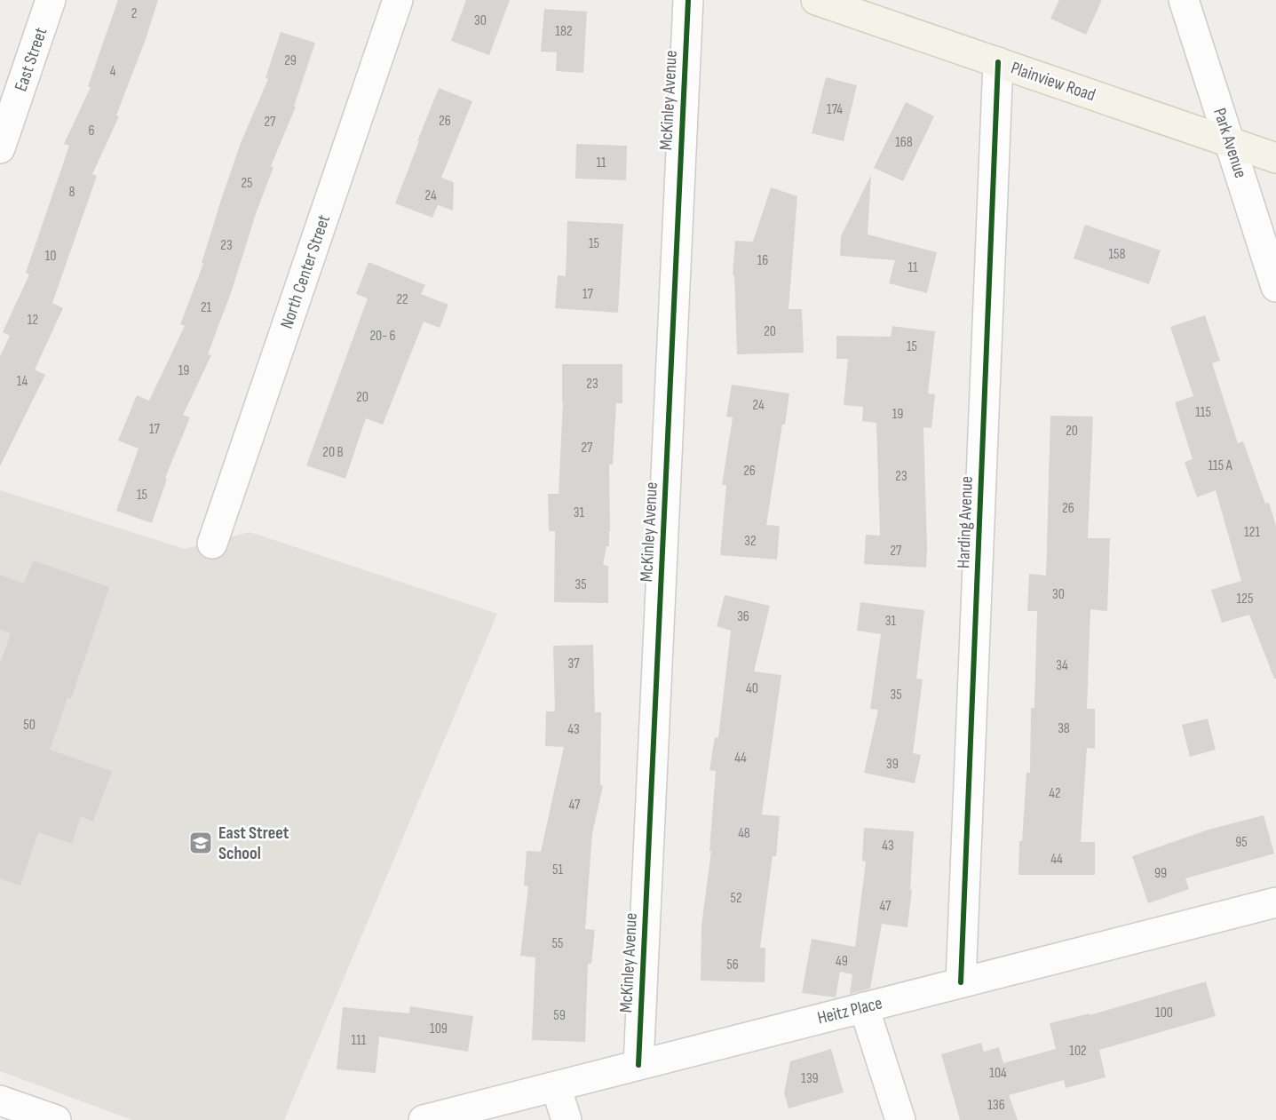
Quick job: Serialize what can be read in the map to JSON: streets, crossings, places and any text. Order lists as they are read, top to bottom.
{
  "streets": {
    "main road": ["Plainview Road"],
    "street": [
      "East Street",
      "McKinley Avenue",
      "Park Avenue",
      "North Center Street",
      "Harding Avenue",
      "Heitz Place"
    ]
  },
  "crossings": [
    ["Plainview Road", "Park Avenue"],
    ["Plainview Road", "Harding Avenue"],
    ["McKinley Avenue", "Heitz Place"],
    ["Harding Avenue", "Heitz Place"]
  ],
  "places": {
    "school or university": ["East Street School"]
  },
  "house_numbers": [
    "2",
    "30",
    "182",
    "29",
    "4",
    "174",
    "26",
    "27",
    "6",
    "168",
    "11",
    "25",
    "8",
    "24",
    "15",
    "23",
    "158",
    "10",
    "16",
    "11",
    "17",
    "22",
    "21",
    "12",
    "20",
    "20- 6",
    "15",
    "19",
    "14",
    "23",
    "20",
    "24",
    "115",
    "19",
    "17",
    "20",
    "27",
    "20 B",
    "115 A",
    "26",
    "23",
    "15",
    "26",
    "31",
    "121",
    "32",
    "27",
    "35",
    "30",
    "125",
    "36",
    "31",
    "37",
    "34",
    "40",
    "35",
    "50",
    "38",
    "43",
    "44",
    "39",
    "42",
    "47",
    "48",
    "95",
    "43",
    "44",
    "51",
    "99",
    "52",
    "47",
    "55",
    "49",
    "56",
    "100",
    "59",
    "109",
    "111",
    "102",
    "104",
    "139",
    "136"
  ]
}
